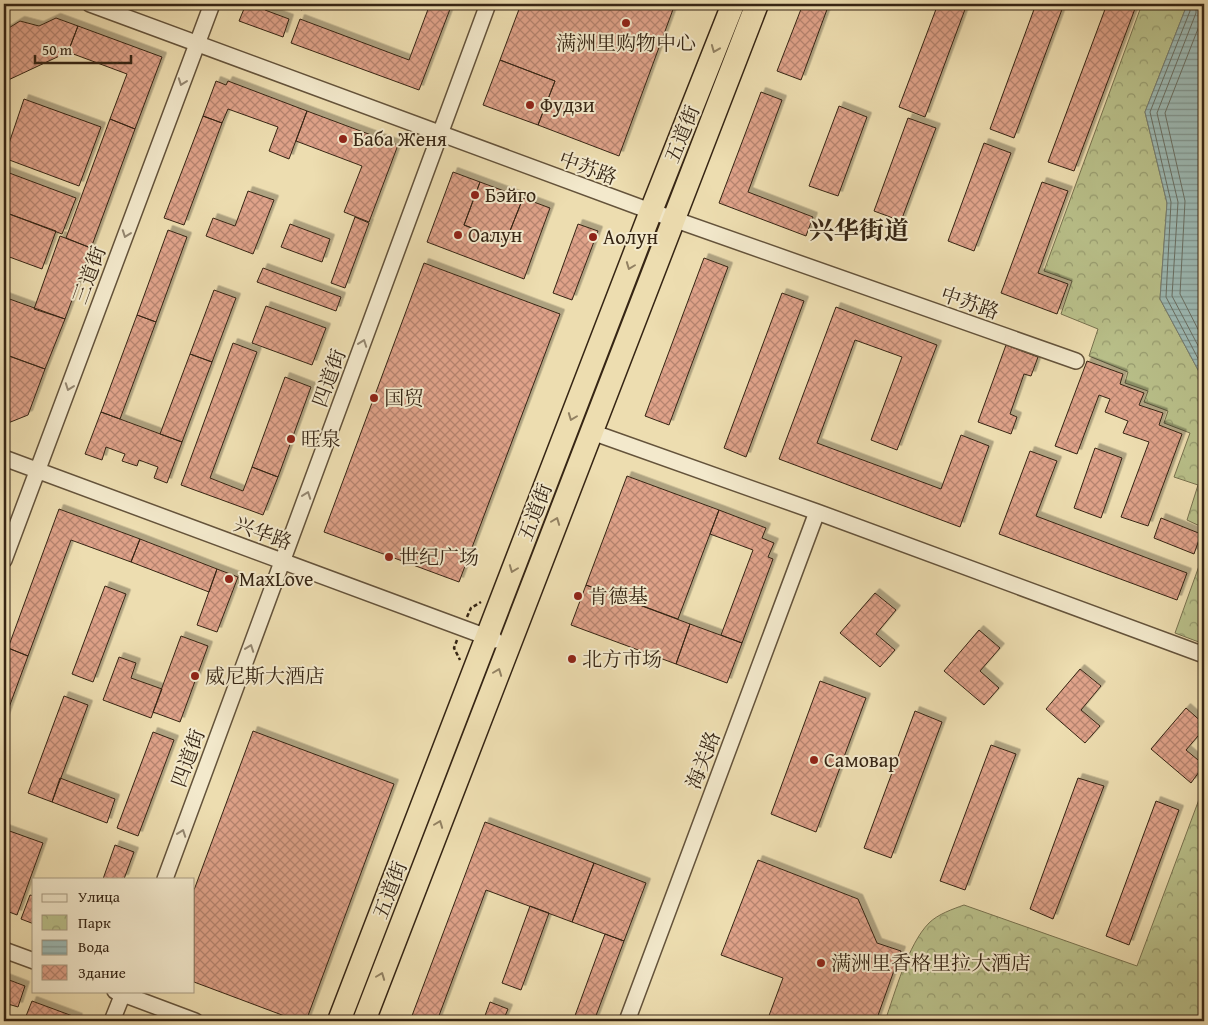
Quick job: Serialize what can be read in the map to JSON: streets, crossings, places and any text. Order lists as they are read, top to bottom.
{
  "streets": {
    "highway": ["五道街"],
    "street": [
      "中苏路",
      "三道街",
      "四道街",
      "兴华路",
      "海关路"
    ]
  },
  "crossings": [
    ["五道街", "中苏路"],
    ["五道街", "兴华路"],
    ["中苏路", "三道街"],
    ["中苏路", "四道街"],
    ["三道街", "兴华路"],
    ["四道街", "兴华路"]
  ],
  "one_way": ["三道街", "四道街"],
  "districts": ["兴华街道"],
  "places": [
    "满洲里购物中心",
    "Фудзи",
    "Баба Женя",
    "Бэйго",
    "Оалун",
    "Аолун",
    "国贸",
    "旺泉",
    "世纪广场",
    "MaxLove",
    "肯德基",
    "北方市场",
    "威尼斯大酒店",
    "Самовар",
    "满洲里香格里拉大酒店"
  ],
  "legend": [
    "Улица",
    "Парк",
    "Вода",
    "Здание"
  ],
  "scale_bar": "50 m"
}
